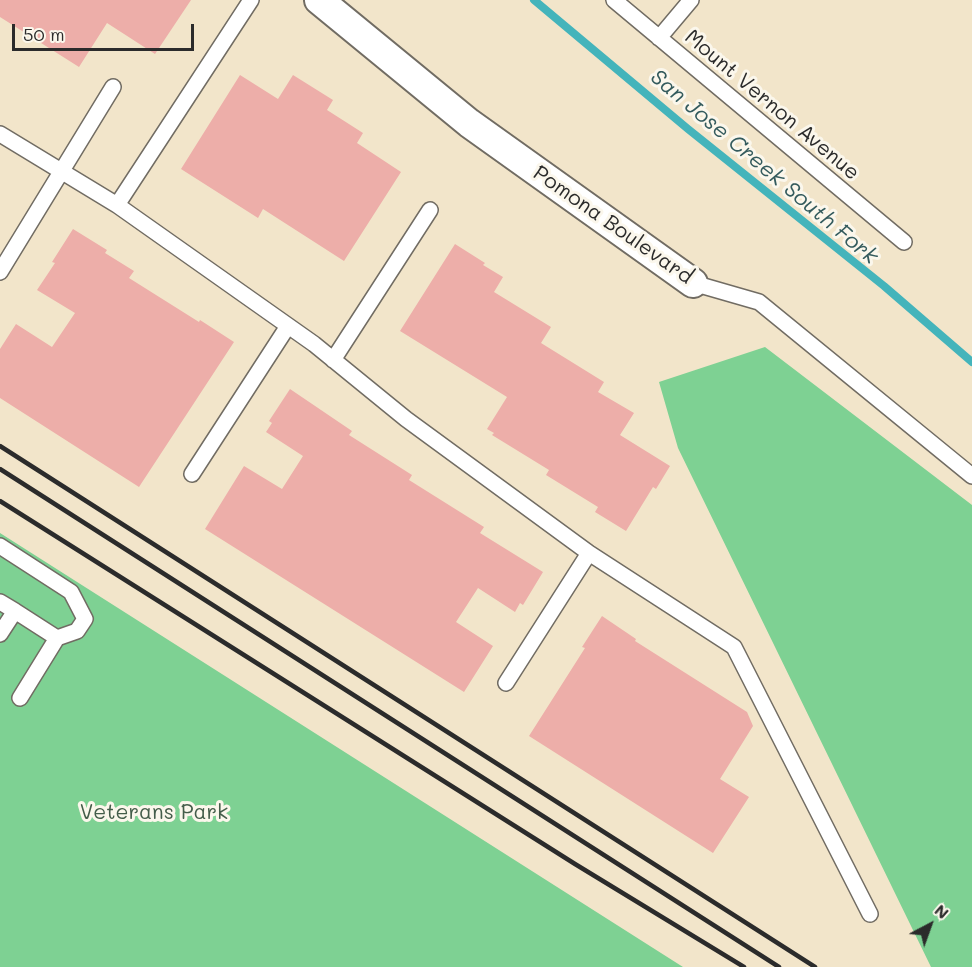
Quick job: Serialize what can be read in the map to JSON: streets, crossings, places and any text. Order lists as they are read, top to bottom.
{
  "streets": {
    "street": ["Pomona Boulevard"],
    "lane": ["Mount Vernon Avenue"]
  },
  "water": ["San Jose Creek South Fork"],
  "parks": ["Veterans Park"],
  "scale_bar": "50 m",
  "north": "top right"
}
